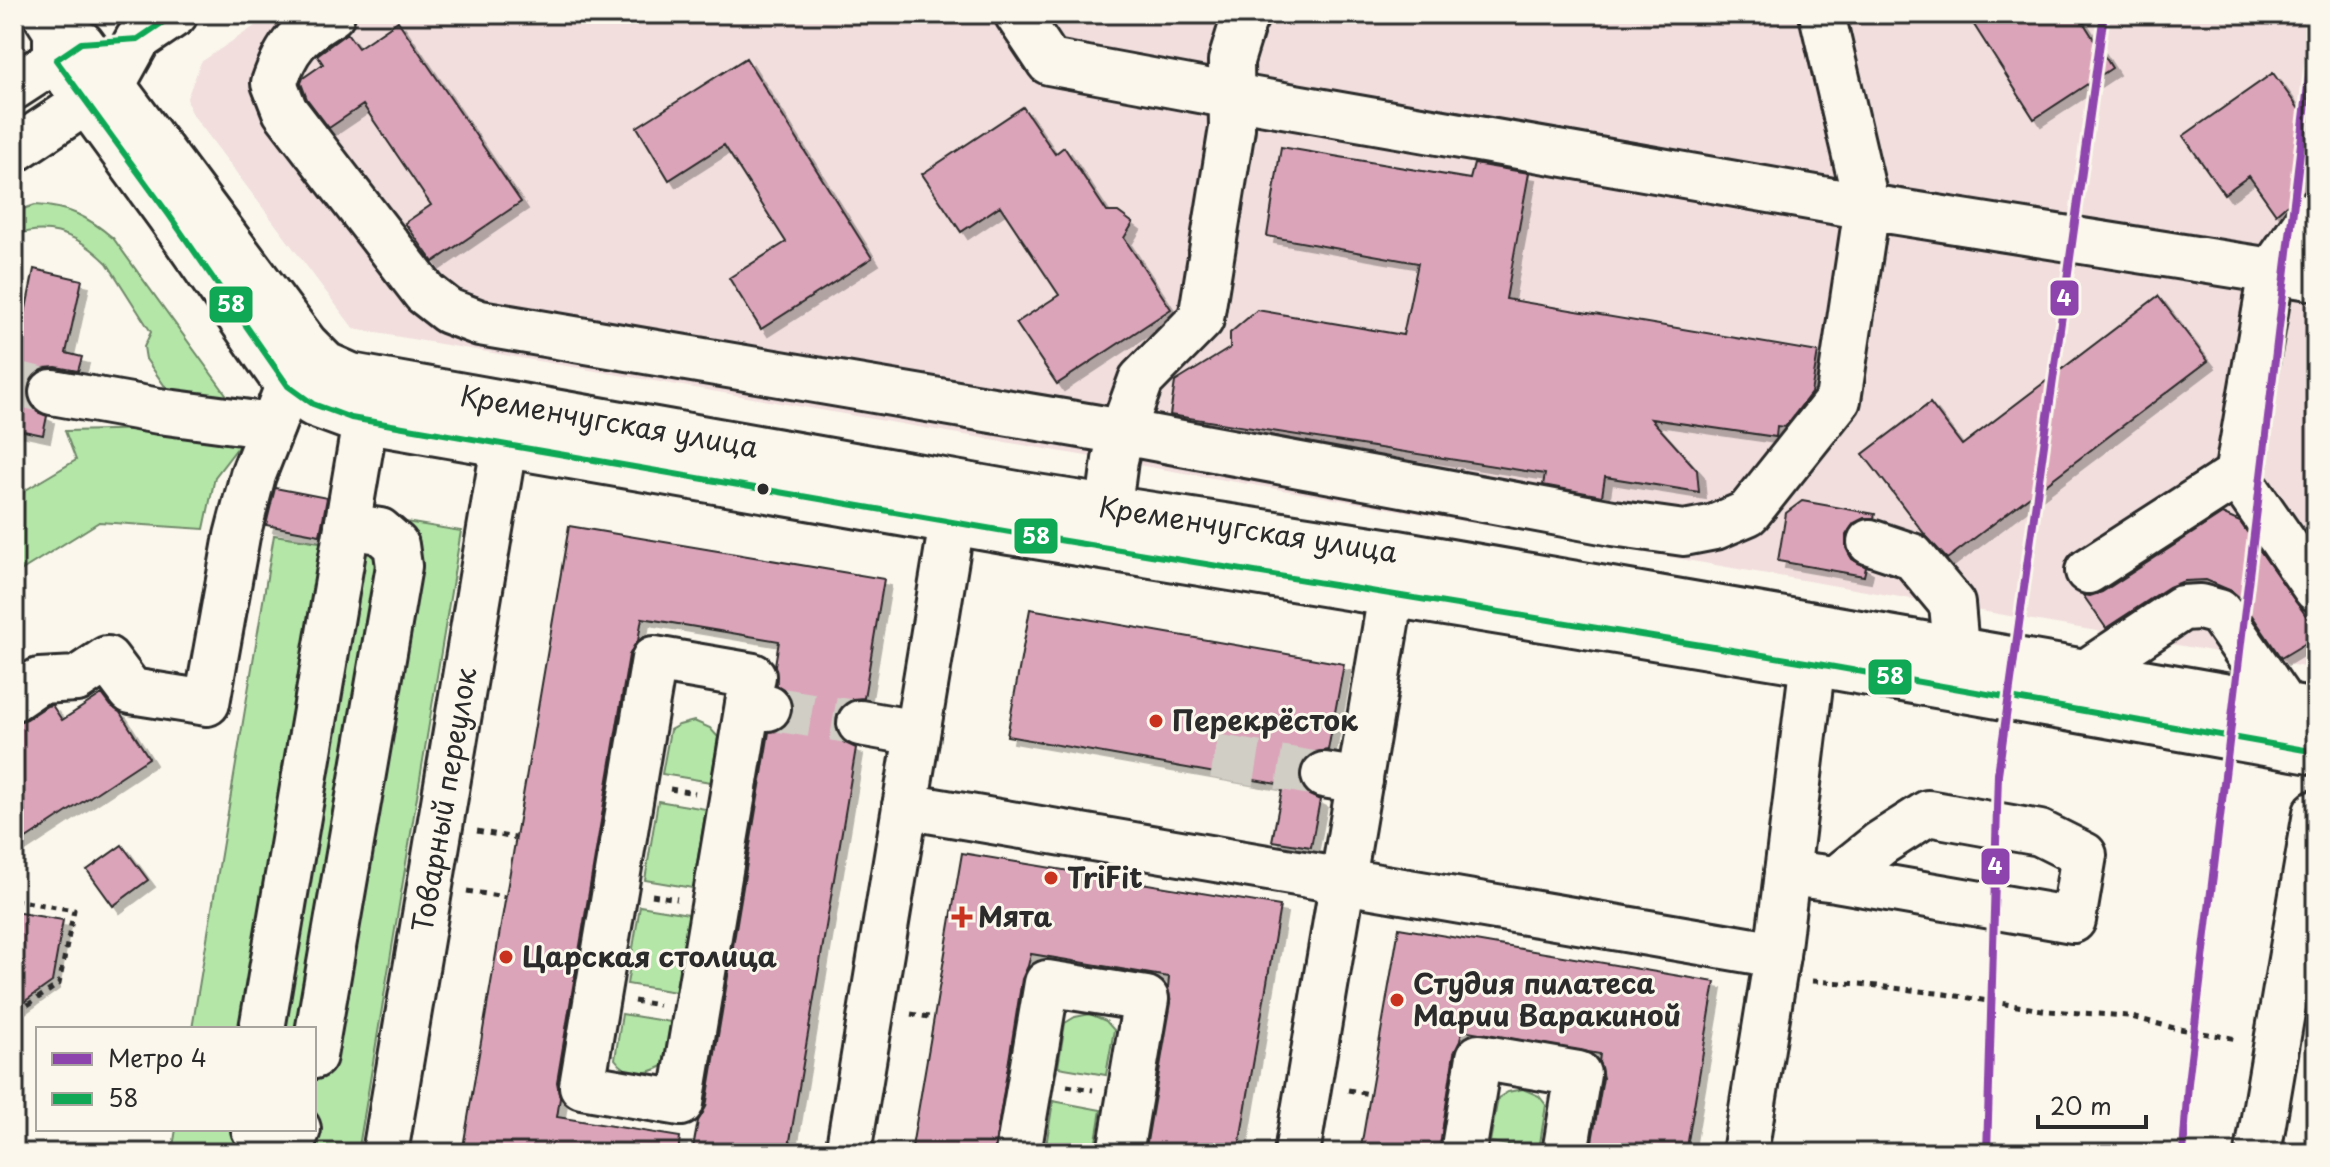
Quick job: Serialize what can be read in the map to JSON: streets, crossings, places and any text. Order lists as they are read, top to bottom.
{
  "streets": {
    "street": ["Кременчугская улица", "Товарный переулок"]
  },
  "crossings": [
    ["Кременчугская улица", "Товарный переулок"]
  ],
  "places": {
    "other": [
      "Перекрёсток",
      "TriFit",
      "Царская столица",
      "Студия пилатеса Марии Варакиной"
    ],
    "health": ["Мята"]
  },
  "lines": ["metro line 4", "transit line 58"],
  "legend": ["Метро 4", "58"],
  "scale_bar": "20 m"
}
